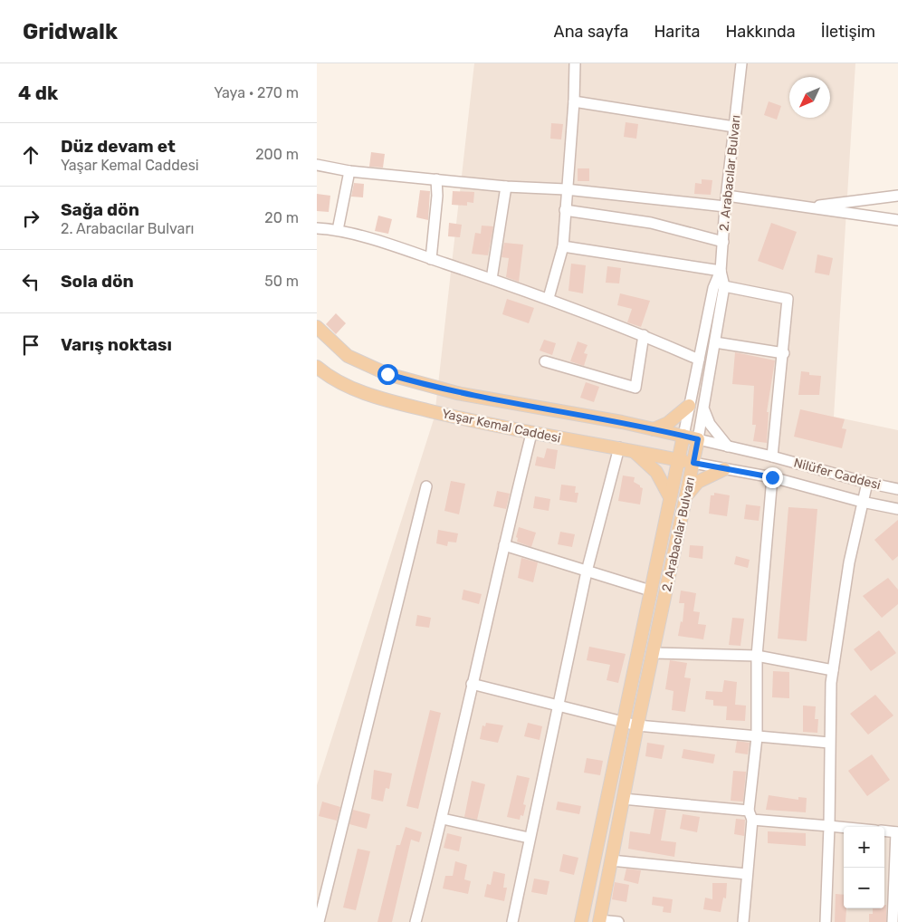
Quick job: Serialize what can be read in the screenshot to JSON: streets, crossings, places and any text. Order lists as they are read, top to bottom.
{
  "streets": {
    "main road": ["2. Arabacılar Bulvarı", "Yaşar Kemal Caddesi"],
    "street": ["Nilüfer Caddesi"]
  },
  "crossings": [
    ["2. Arabacılar Bulvarı", "Yaşar Kemal Caddesi"],
    ["2. Arabacılar Bulvarı", "Nilüfer Caddesi"],
    ["Yaşar Kemal Caddesi", "Nilüfer Caddesi"]
  ],
  "north": "bottom left",
  "page": {
    "header": "Gridwalk",
    "nav": [
      "Ana sayfa",
      "Harita",
      "Hakkında",
      "İletişim"
    ],
    "heading": ["4 dk", "Yaya · 270 m"],
    "list": [
      ["Düz devam et", "Yaşar Kemal Caddesi", "200 m"],
      ["Sağa dön", "2. Arabacılar Bulvarı", "20 m"],
      ["Sola dön", "50 m"],
      "Varış noktası"
    ],
    "map_buttons": ["+", "−"]
  }
}
